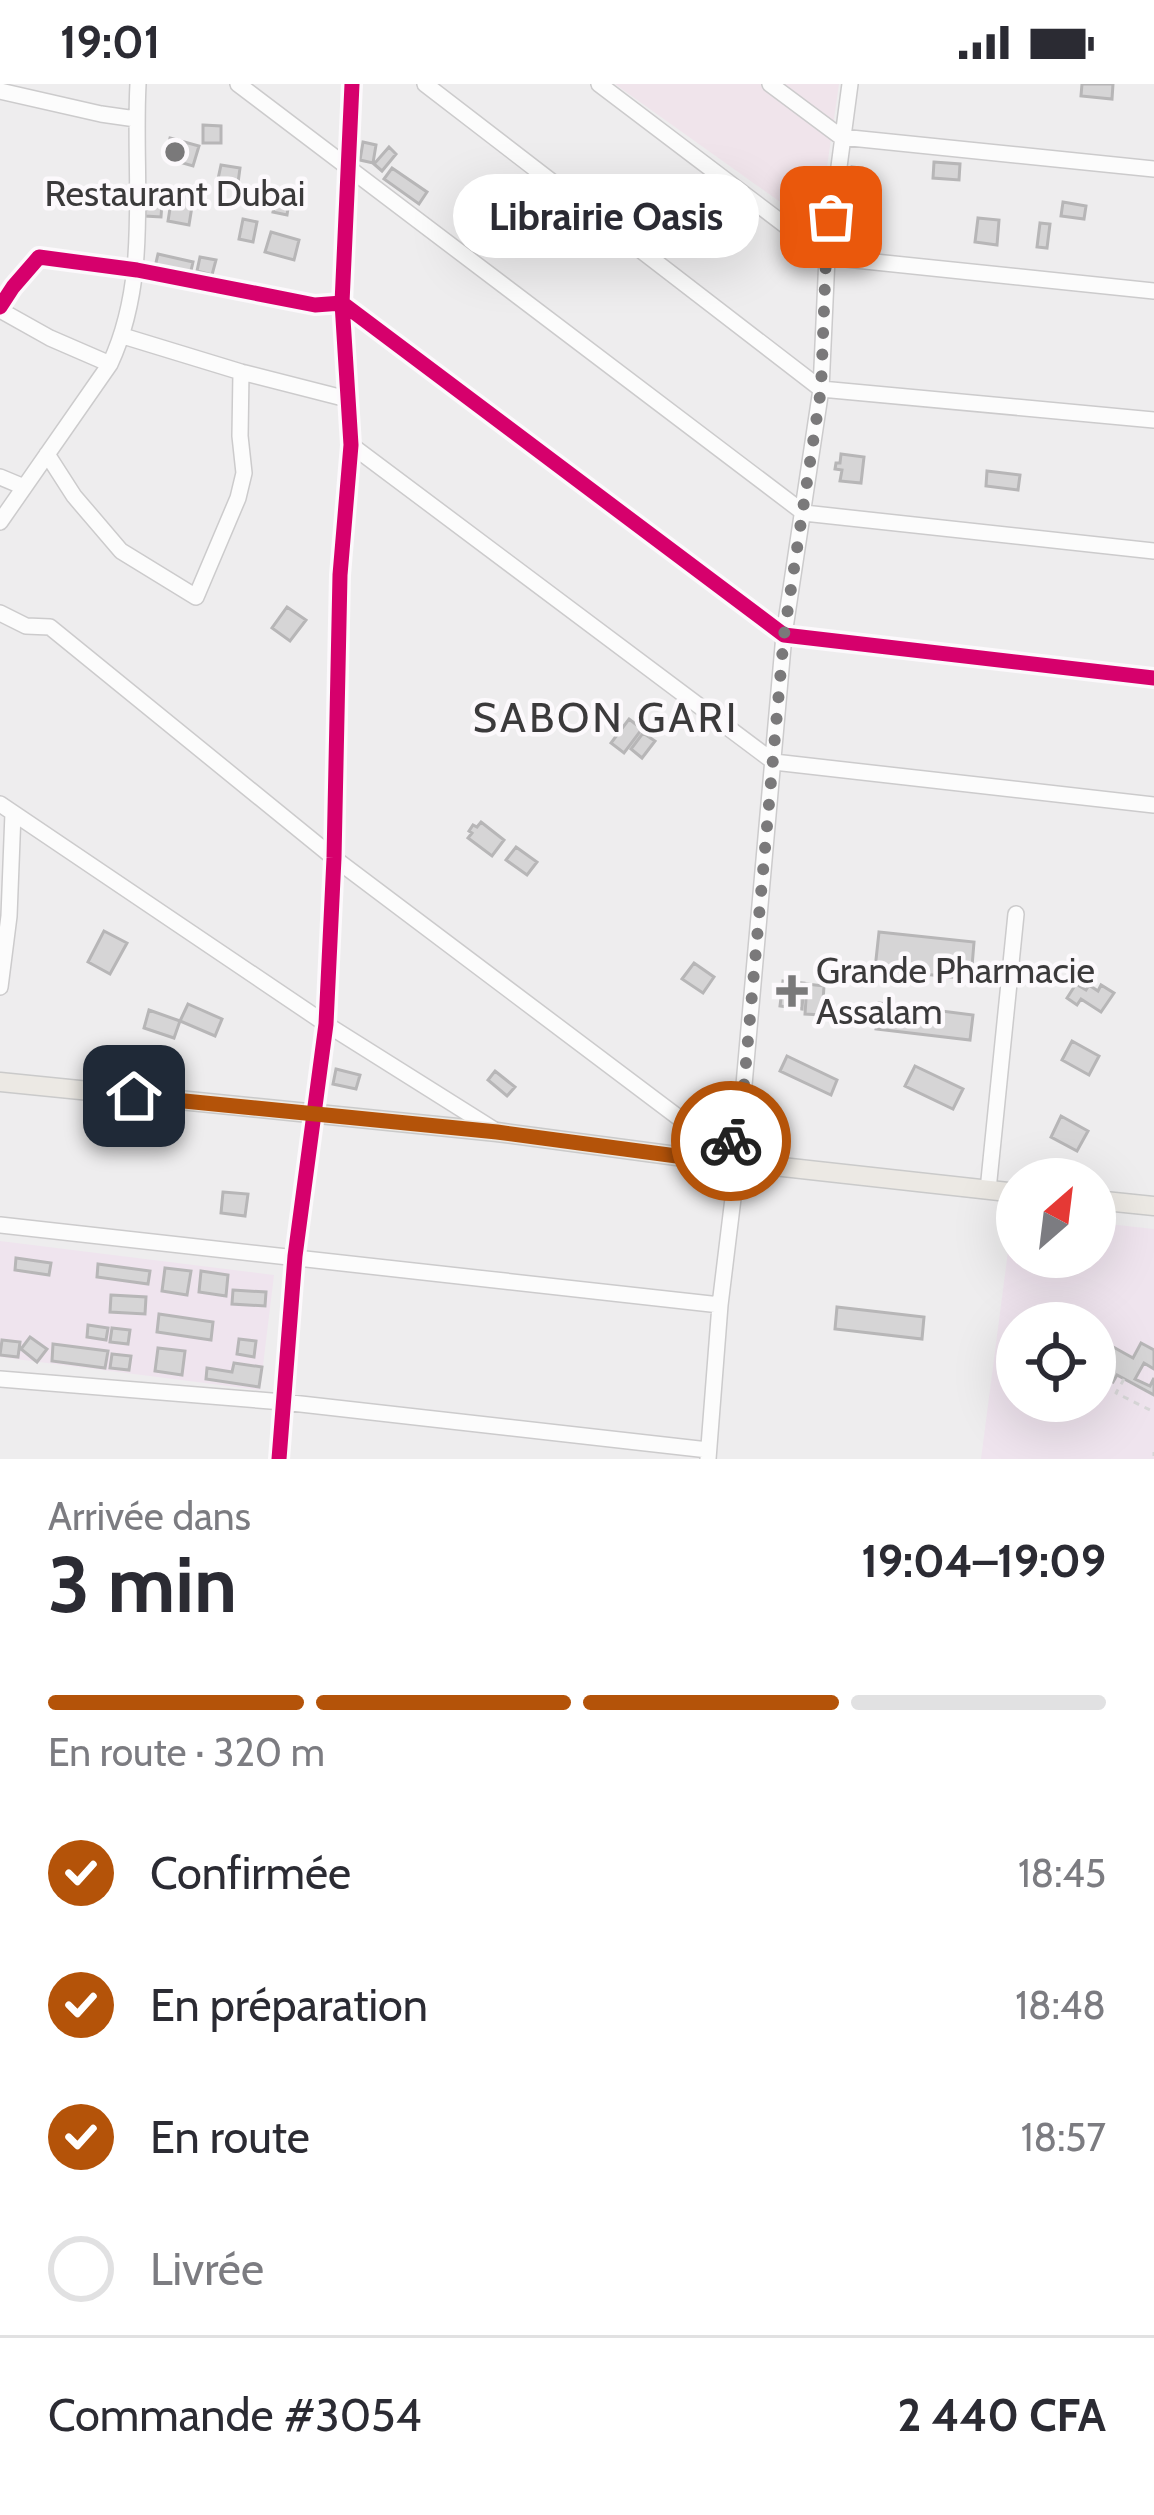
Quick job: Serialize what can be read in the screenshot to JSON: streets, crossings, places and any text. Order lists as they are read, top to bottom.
{
  "districts": ["SABON GARI"],
  "places": {
    "other": ["Restaurant Dubai", "Librairie Oasis"],
    "health": ["Grande Pharmacie Assalam"]
  },
  "north": "top right",
  "page": {
    "status": "19:01",
    "bubble": "Librairie Oasis",
    "heading": ["3 min", "Arrivée dans", "19:04–19:09"],
    "panel": ["Commande #3054", "2 440 CFA"],
    "bar": "En route · 320 m",
    "list": [
      ["Confirmée", "18:45"],
      ["En préparation", "18:48"],
      ["En route", "18:57"],
      "Livrée"
    ]
  }
}
